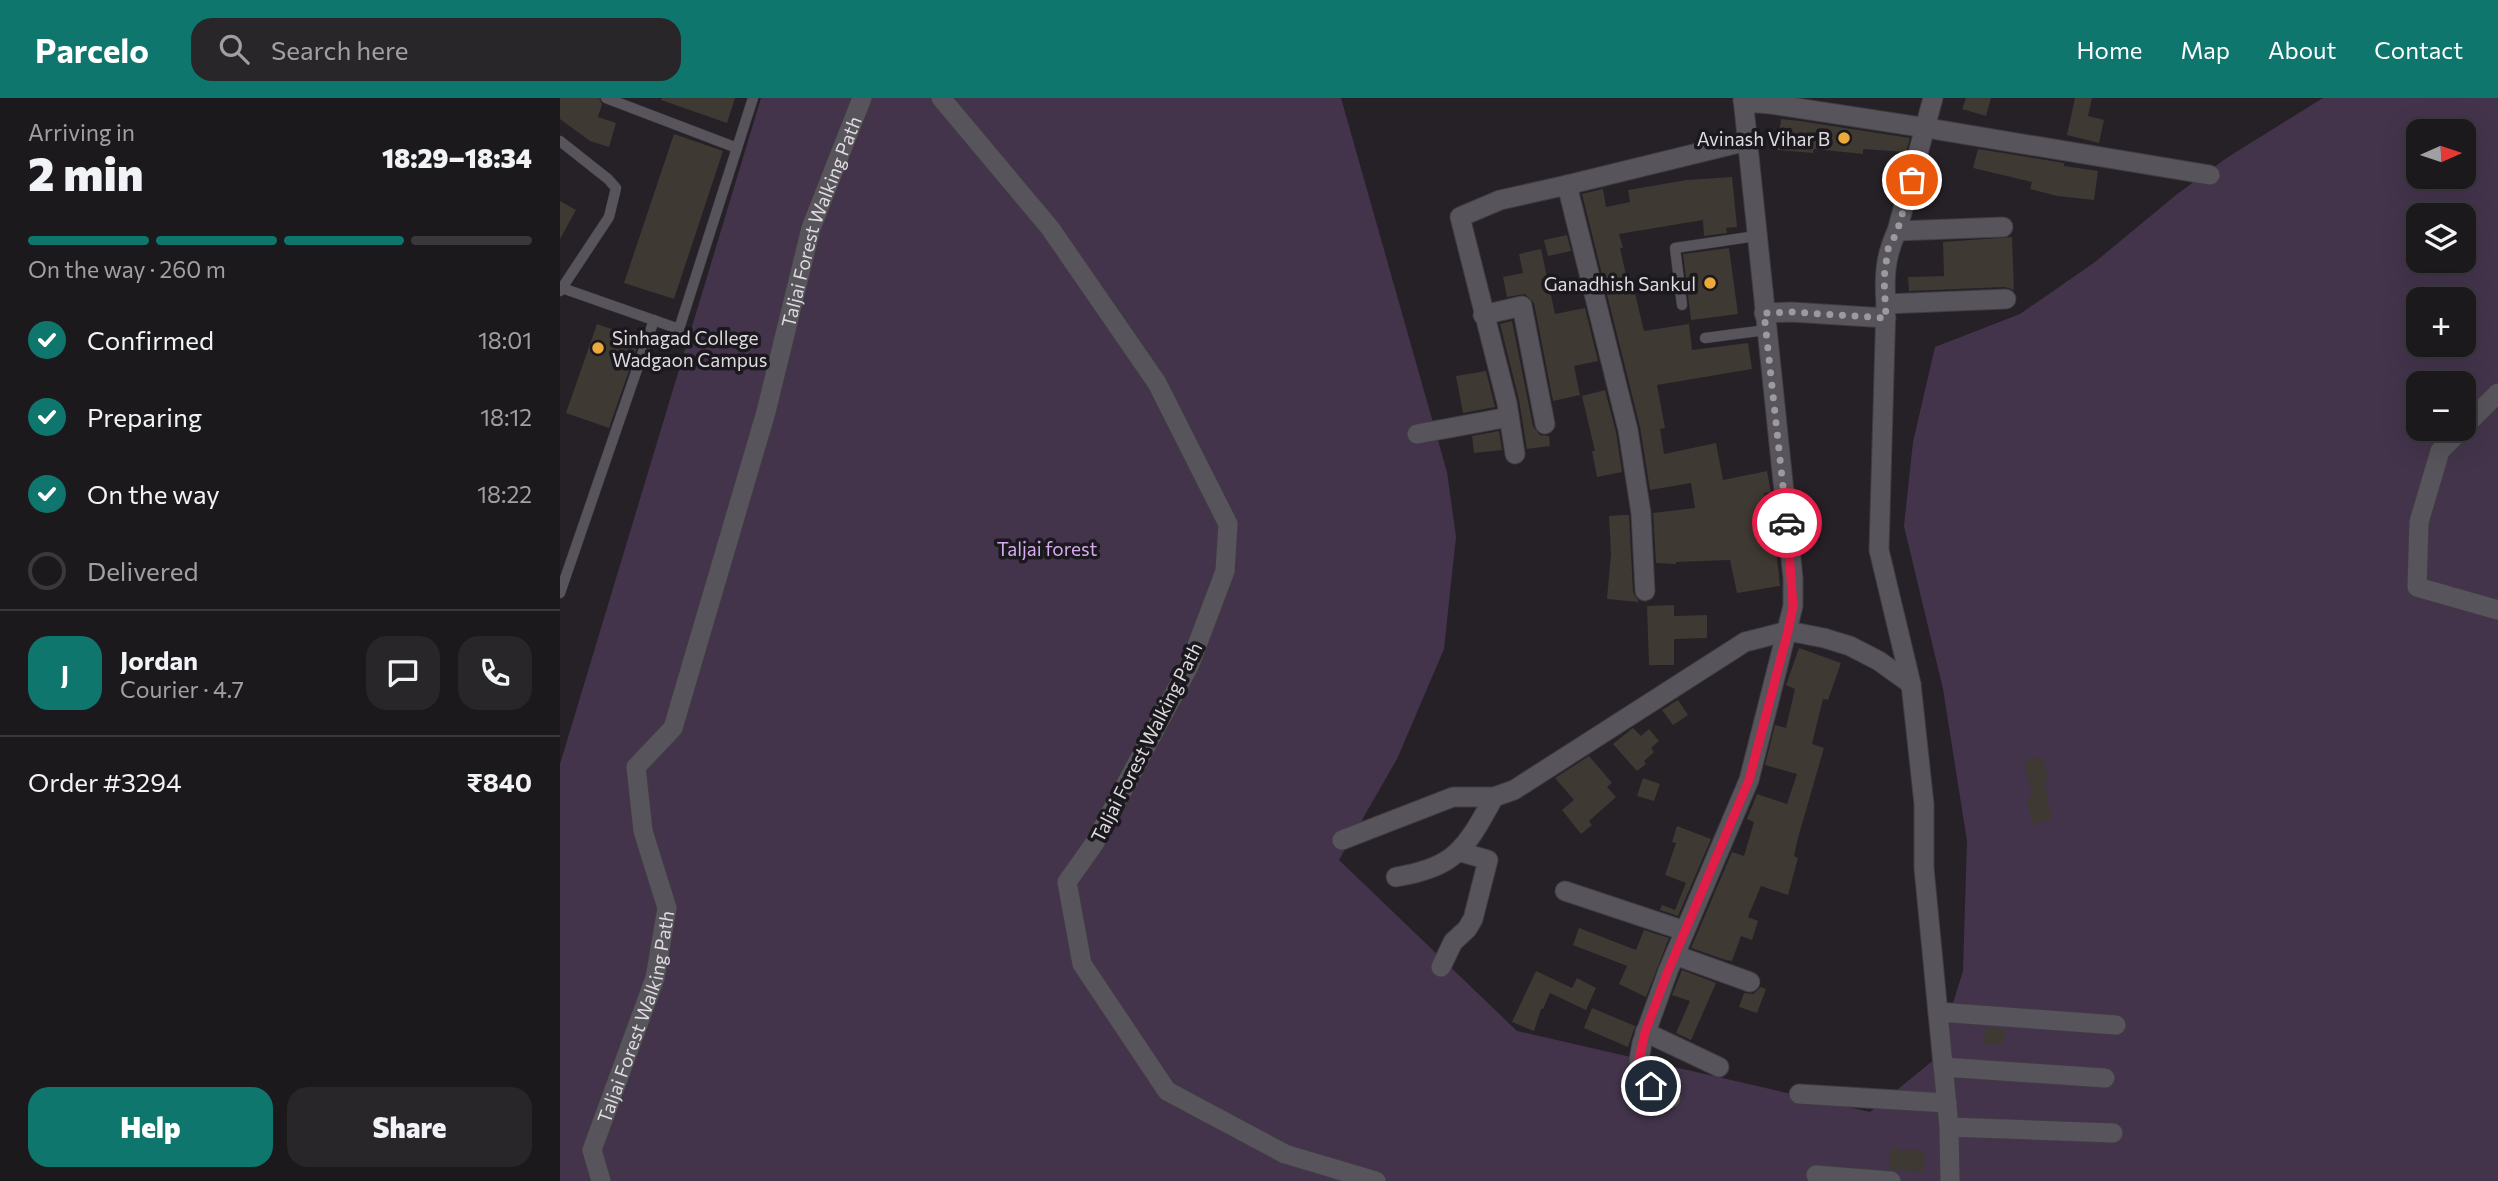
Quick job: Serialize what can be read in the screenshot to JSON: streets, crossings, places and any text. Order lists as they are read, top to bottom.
{
  "streets": {
    "street": ["Taljai Forest Walking Path"]
  },
  "parks": ["Taljai forest"],
  "places": ["Avinash Vihar B", "Ganadhish Sankul", "Sinhagad College Wadgaon Campus"],
  "north": "right",
  "page": {
    "header": "Parcelo",
    "search": "Search here",
    "nav": [
      "Home",
      "Map",
      "About",
      "Contact"
    ],
    "heading": ["2 min", "Arriving in", "18:29–18:34"],
    "panel": [
      "Jordan",
      "Courier · 4.7",
      "Order #3294",
      "₹840"
    ],
    "map_buttons": ["+", "−"],
    "bar": "On the way · 260 m",
    "list": [
      ["Confirmed", "18:01"],
      ["Preparing", "18:12"],
      ["On the way", "18:22"],
      "Delivered"
    ],
    "round": "J",
    "buttons": ["Help", "Share"]
  }
}
